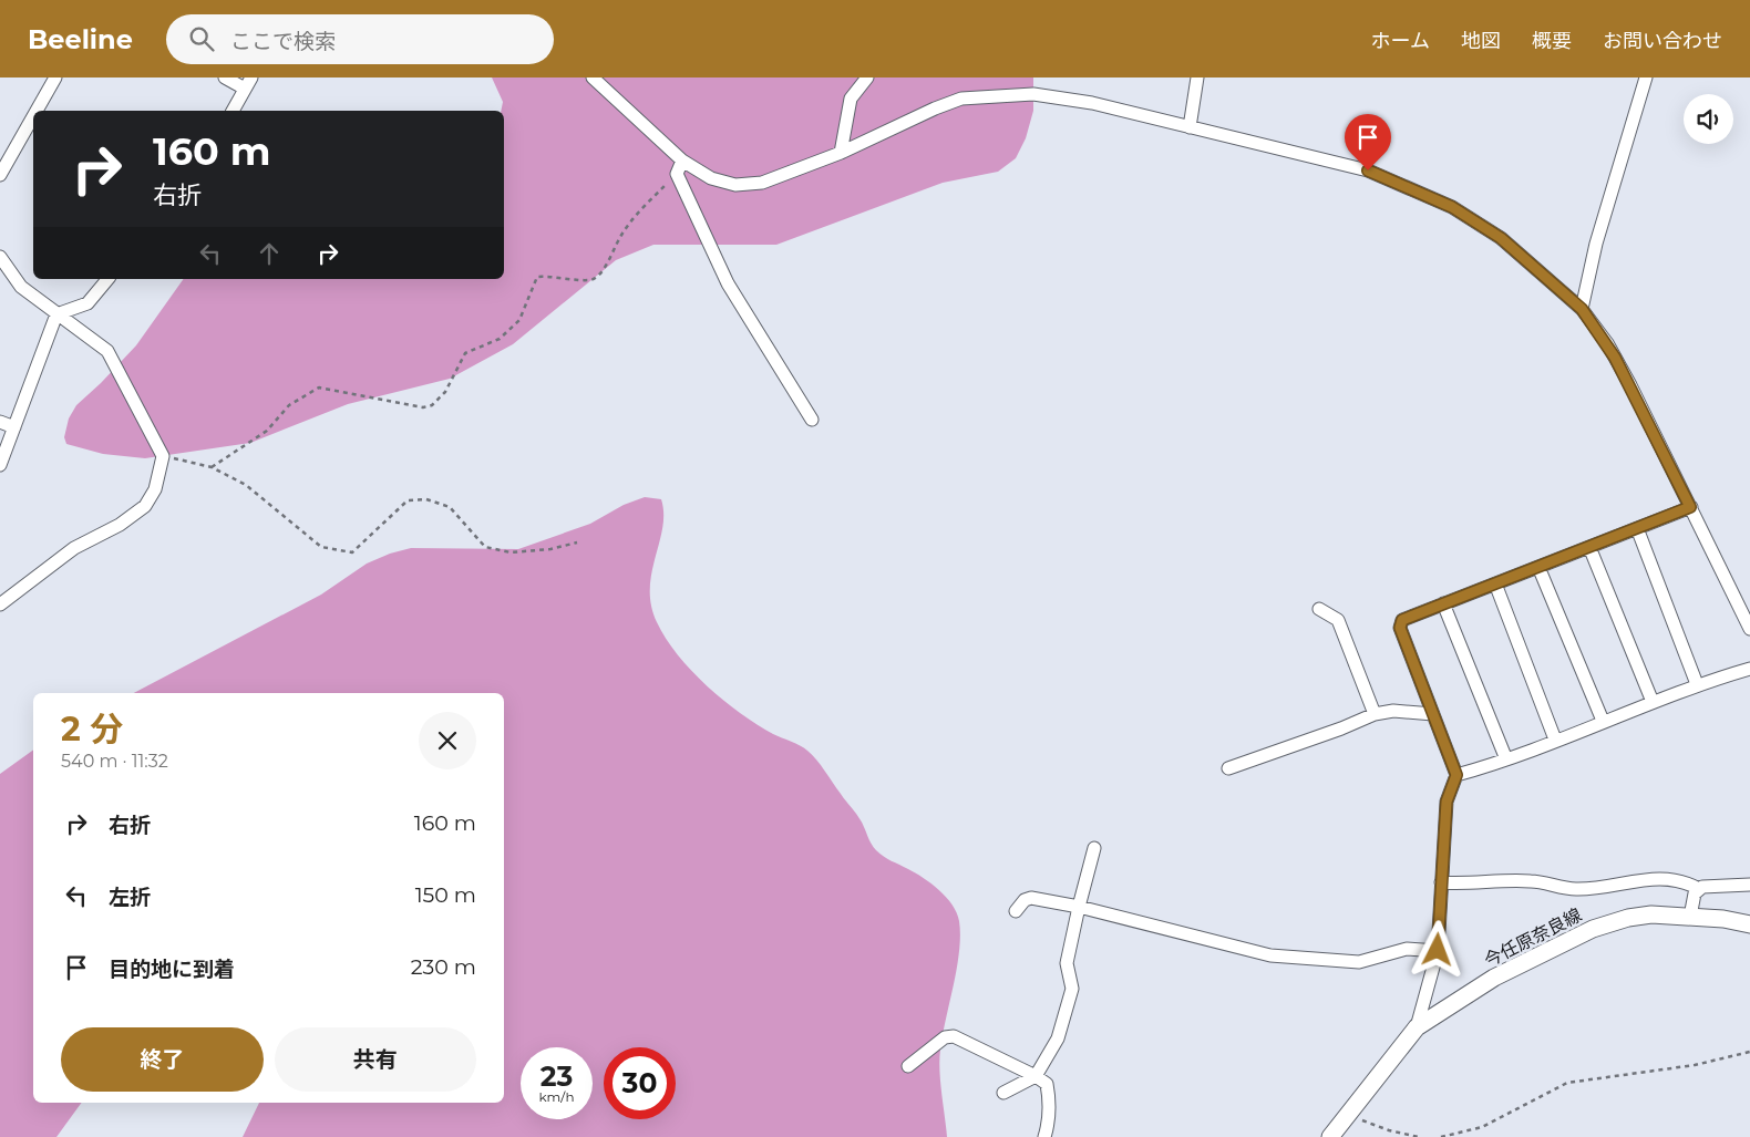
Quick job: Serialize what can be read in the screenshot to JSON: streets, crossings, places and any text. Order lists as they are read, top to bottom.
{
  "streets": {
    "main road": ["今任原奈良線"]
  },
  "page": {
    "header": "Beeline",
    "search": "ここで検索",
    "nav": [
      "ホーム",
      "地図",
      "概要",
      "お問い合わせ"
    ],
    "turn": ["160 m", "右折"],
    "heading": ["2 分", "540 m · 11:32"],
    "list": [
      {
        "name": "右折",
        "value": "160 m"
      },
      {
        "name": "左折",
        "value": "150 m"
      },
      {
        "name": "目的地に到着",
        "value": "230 m"
      }
    ],
    "buttons": ["終了", "共有"],
    "speed": "23 km/h",
    "limit": "30"
  }
}
